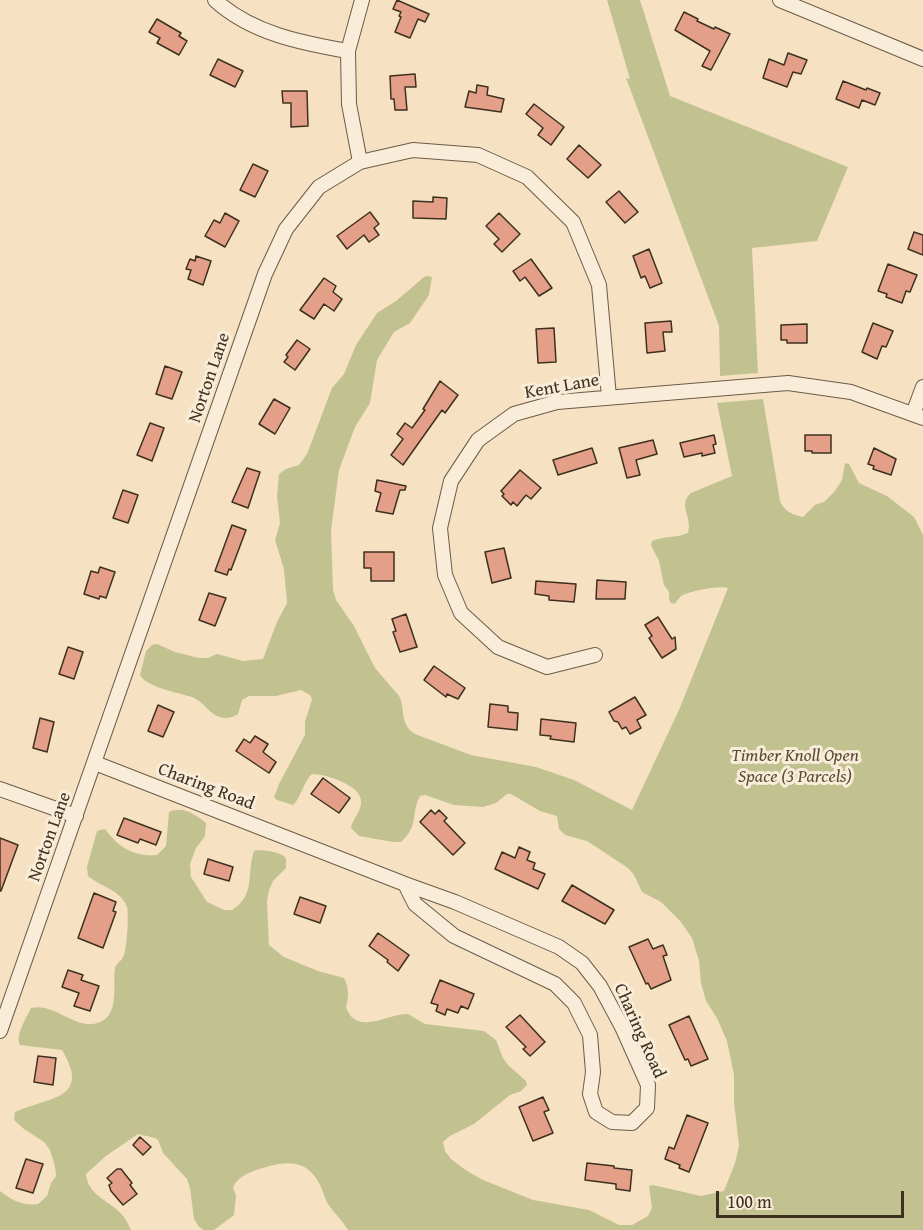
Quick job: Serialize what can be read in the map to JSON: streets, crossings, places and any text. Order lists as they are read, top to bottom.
{
  "streets": {
    "street": ["Norton Lane", "Kent Lane", "Charing Road"]
  },
  "crossings": [
    ["Norton Lane", "Kent Lane"],
    ["Norton Lane", "Charing Road"]
  ],
  "parks": ["Timber Knoll Open Space (3 Parcels)"],
  "scale_bar": "100 m"
}
